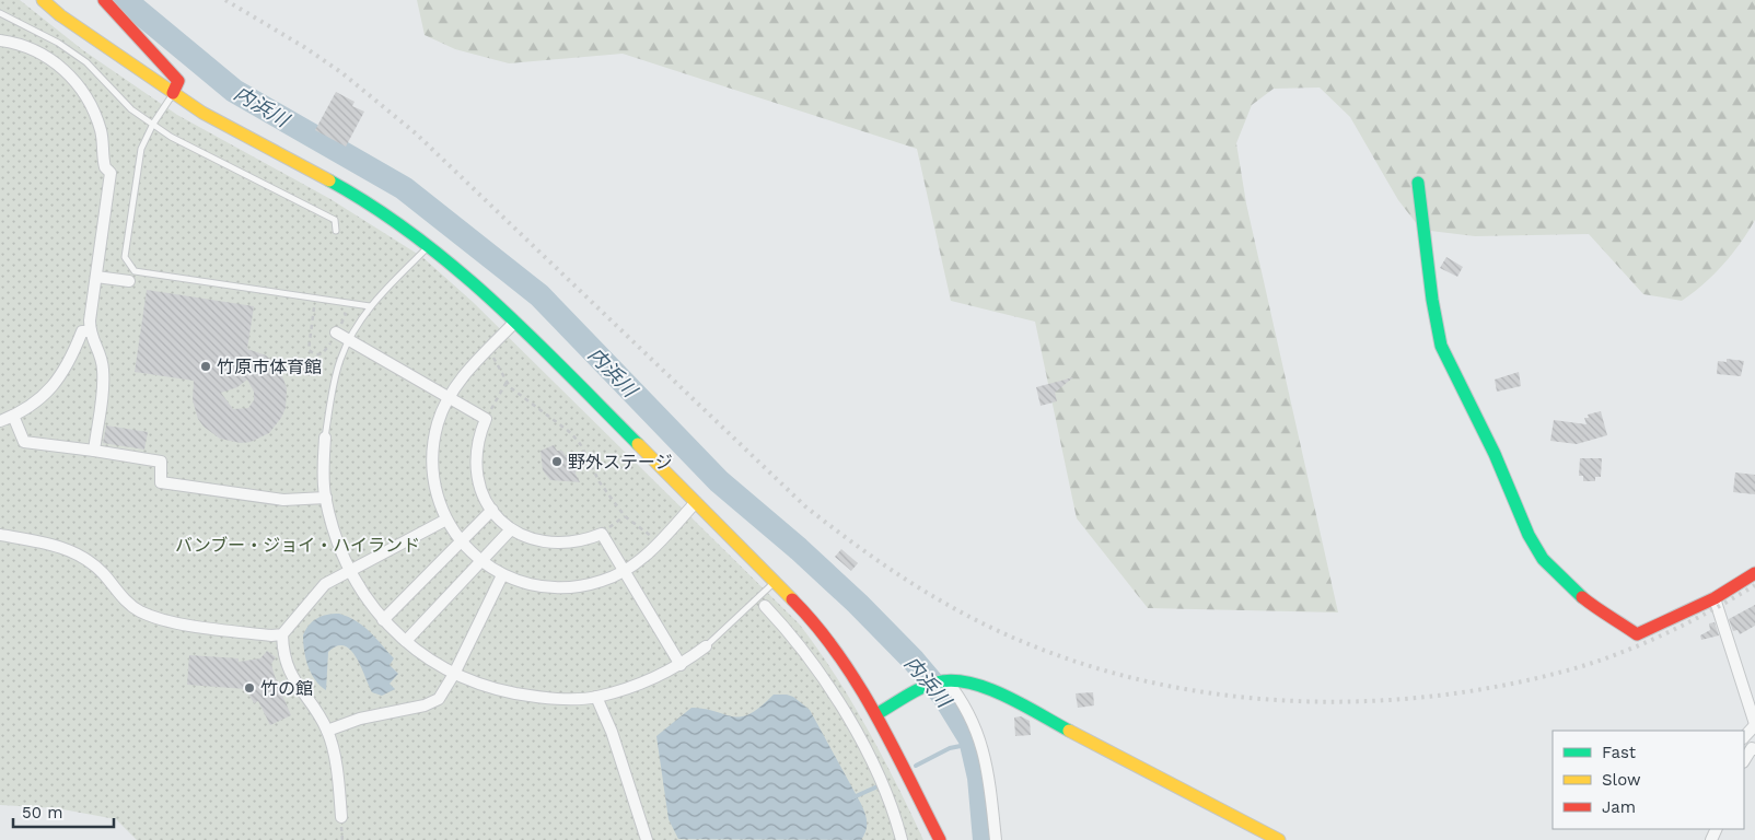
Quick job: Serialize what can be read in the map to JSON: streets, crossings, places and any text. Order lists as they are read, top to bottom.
{
  "water": ["内浜川"],
  "parks": ["バンブー・ジョイ・ハイランド"],
  "places": ["竹原市体育館", "野外ステージ", "竹の館"],
  "legend": ["Fast", "Slow", "Jam"],
  "scale_bar": "50 m"
}
